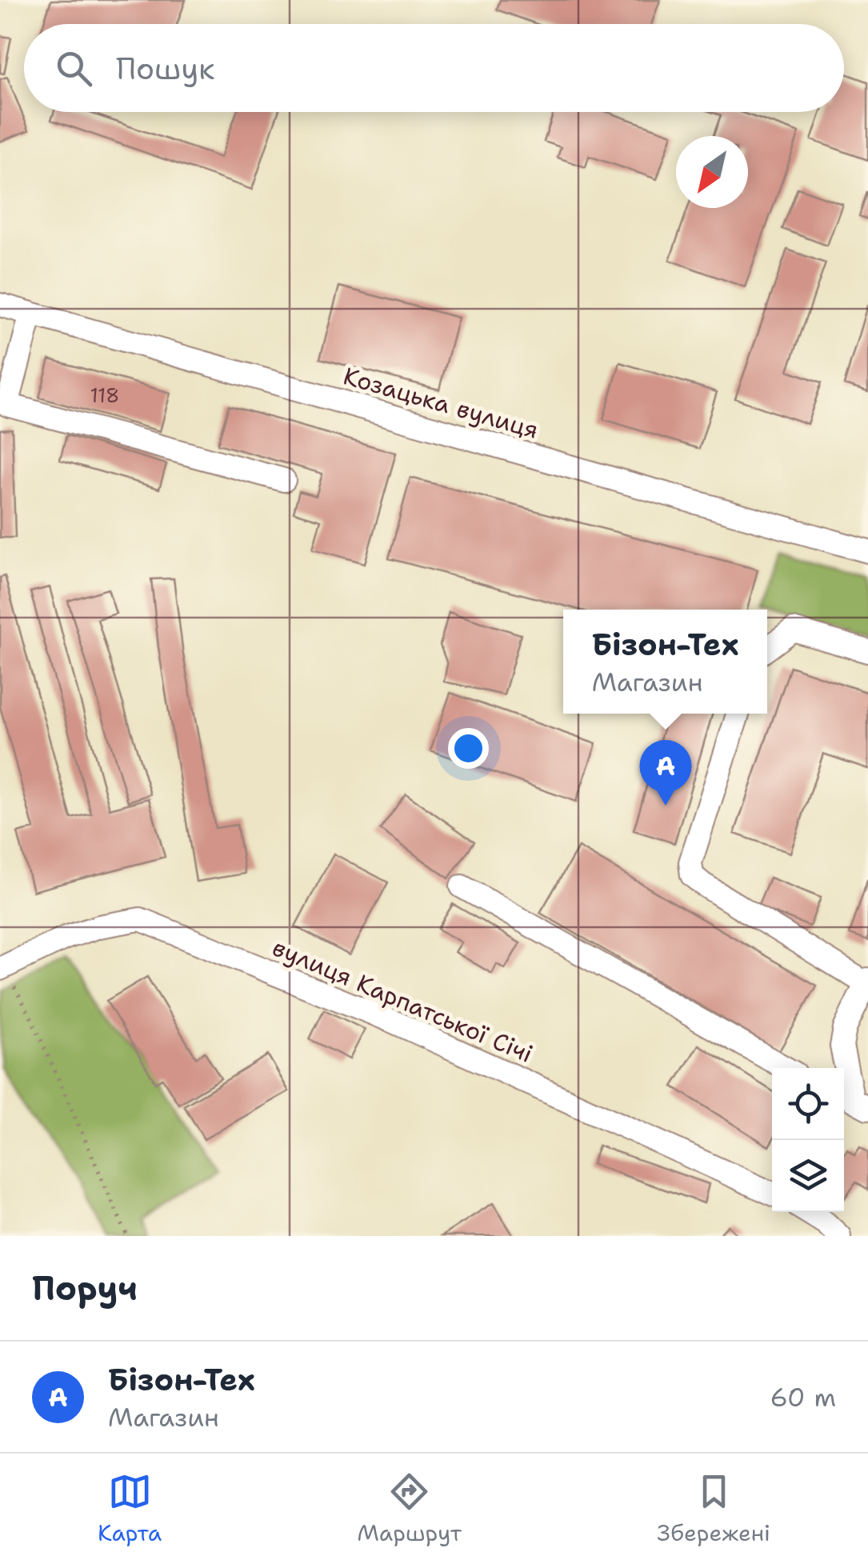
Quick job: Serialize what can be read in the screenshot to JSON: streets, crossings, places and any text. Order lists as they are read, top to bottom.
{
  "streets": {
    "street": ["Козацька вулиця", "вулиця Карпатської Січі"]
  },
  "house_numbers": ["118"],
  "north": "bottom left",
  "page": {
    "search": "Пошук",
    "popup": ["Бізон-Тех", "Магазин"],
    "pins": "A",
    "heading": "Поруч",
    "list": [
      {
        "mark": "A",
        "name": "Бізон-Тех",
        "note": "Магазин",
        "value": "60 m"
      }
    ],
    "nav": ["Карта", "Маршрут", "Збережені"]
  }
}
